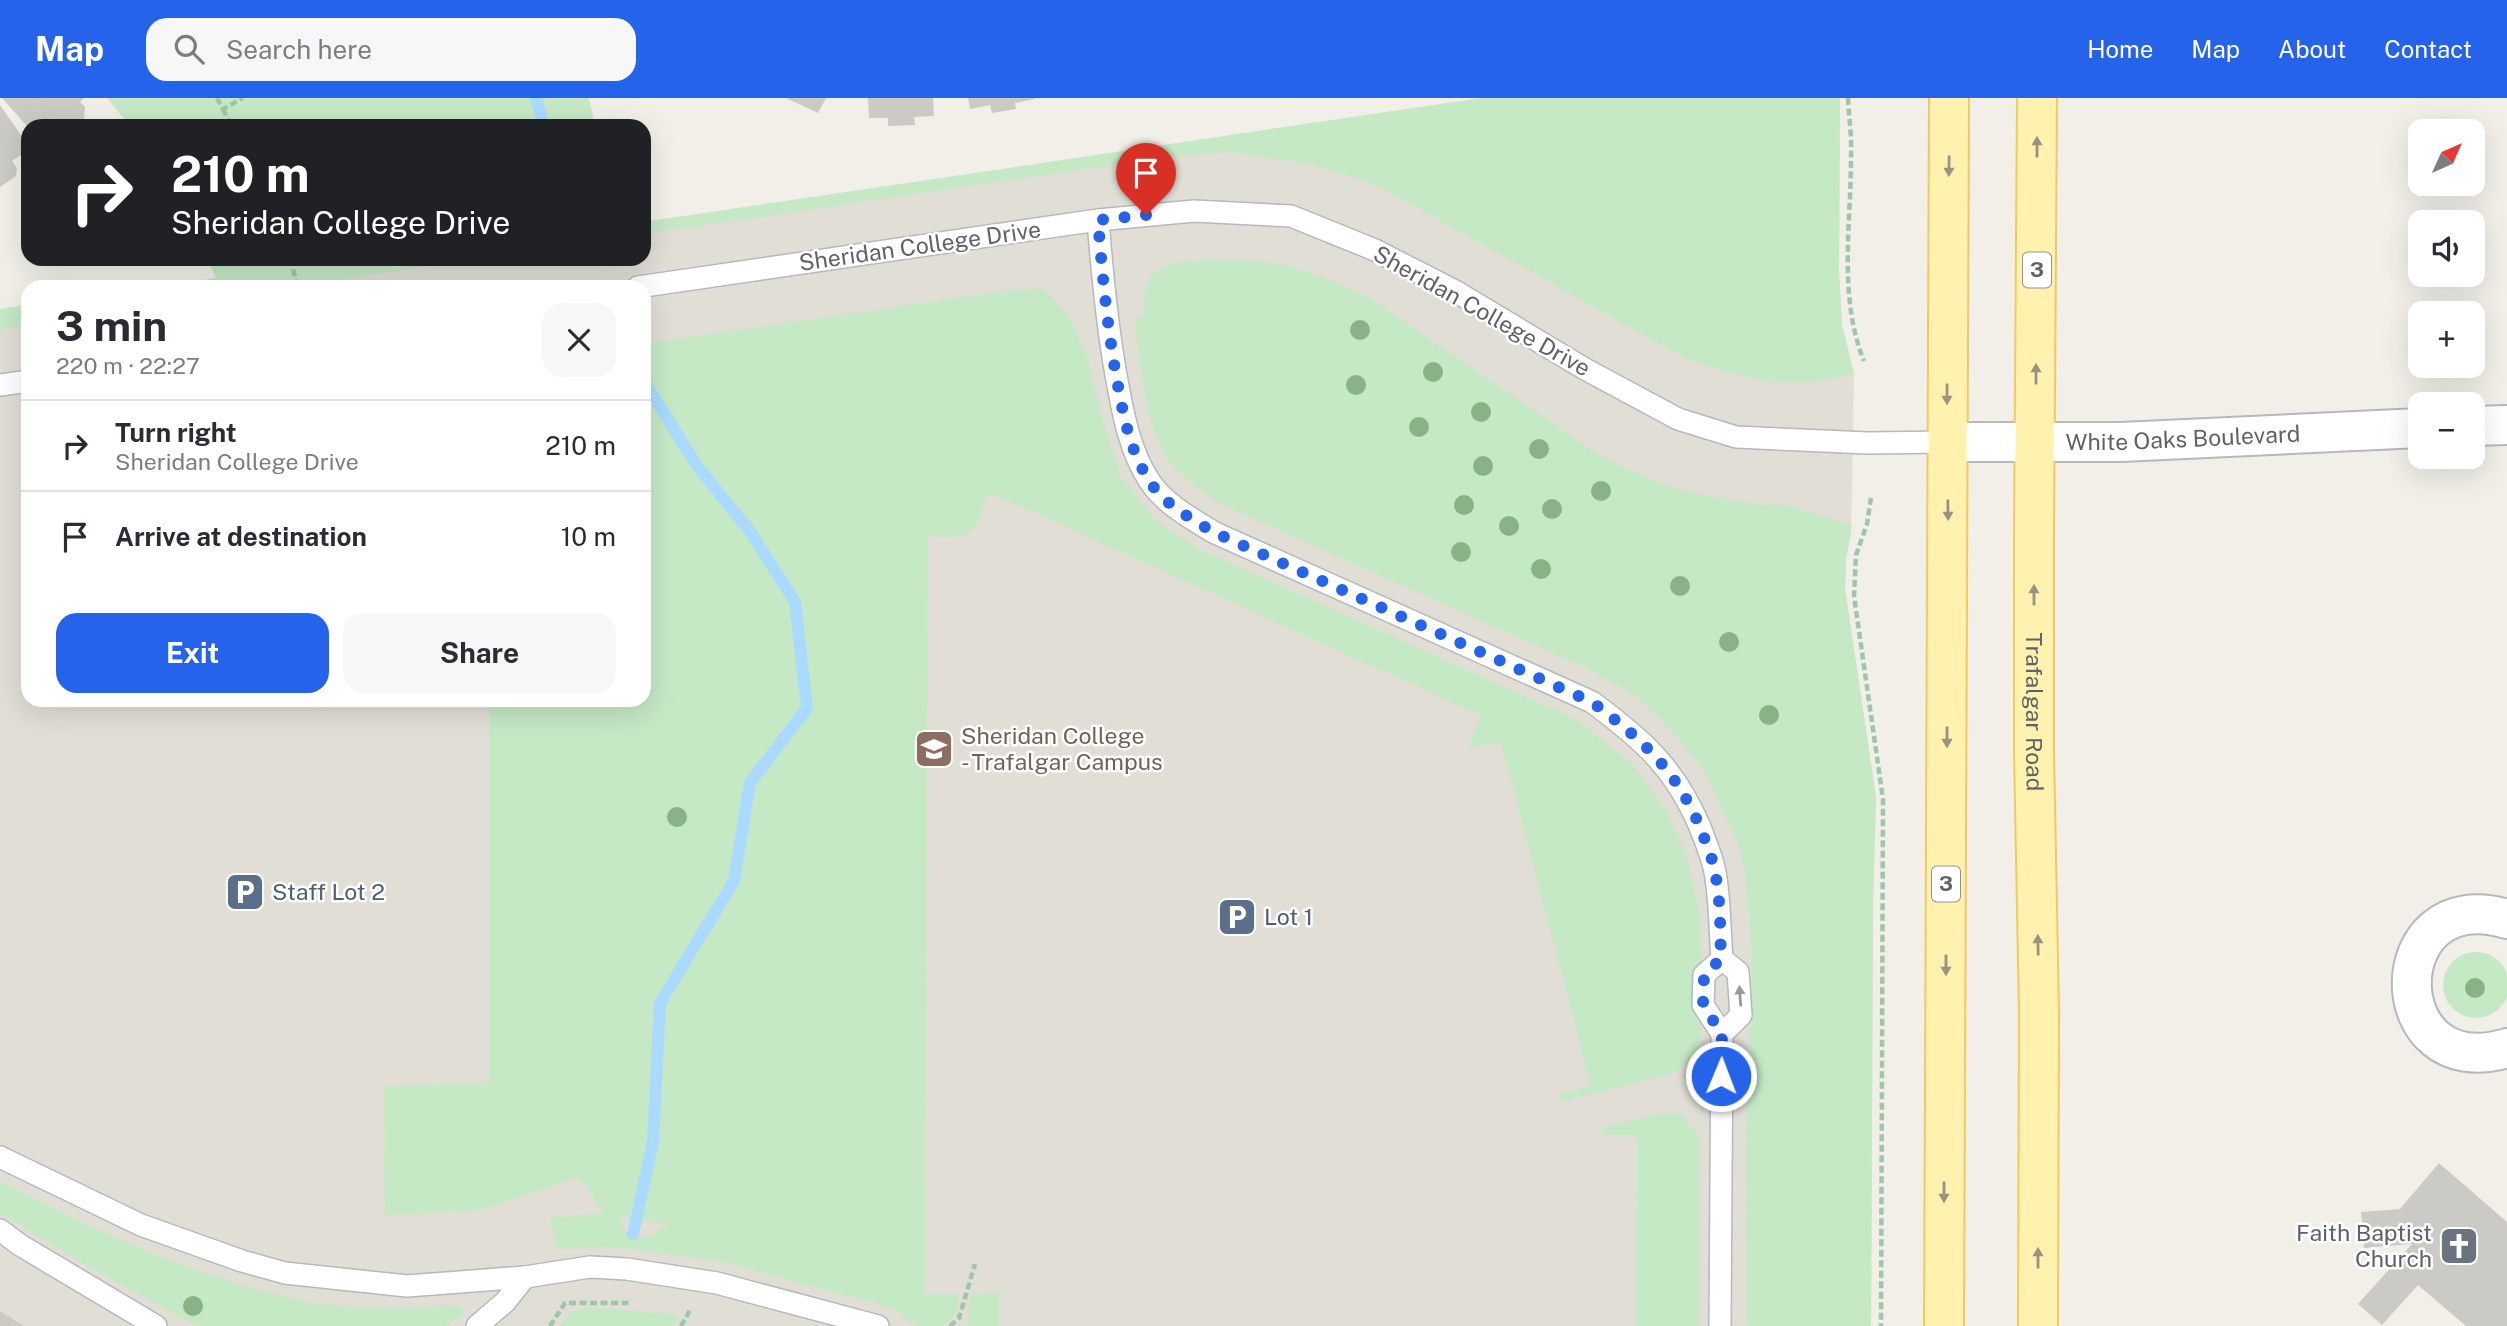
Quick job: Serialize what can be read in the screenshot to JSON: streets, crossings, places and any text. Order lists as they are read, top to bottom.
{
  "streets": {
    "main road": ["3", "Trafalgar Road"],
    "street": ["White Oaks Boulevard"],
    "lane": ["Sheridan College Drive"]
  },
  "crossings": [
    ["Sheridan College Drive", "3"],
    ["Sheridan College Drive", "White Oaks Boulevard"],
    ["3", "White Oaks Boulevard"],
    ["White Oaks Boulevard", "Trafalgar Road"]
  ],
  "places": {
    "school or university": ["Sheridan College - Trafalgar Campus"],
    "parking": ["Staff Lot 2", "Lot 1"],
    "church": ["Faith Baptist Church"]
  },
  "north": "top right",
  "page": {
    "header": "Map",
    "search": "Search here",
    "nav": [
      "Home",
      "Map",
      "About",
      "Contact"
    ],
    "map_buttons": ["+", "−"],
    "turn": ["210 m", "Sheridan College Drive"],
    "heading": ["3 min", "220 m · 22:27"],
    "list": [
      {
        "name": "Turn right",
        "note": "Sheridan College Drive",
        "value": "210 m"
      },
      {
        "name": "Arrive at destination",
        "value": "10 m"
      }
    ],
    "buttons": ["Exit", "Share"]
  }
}
